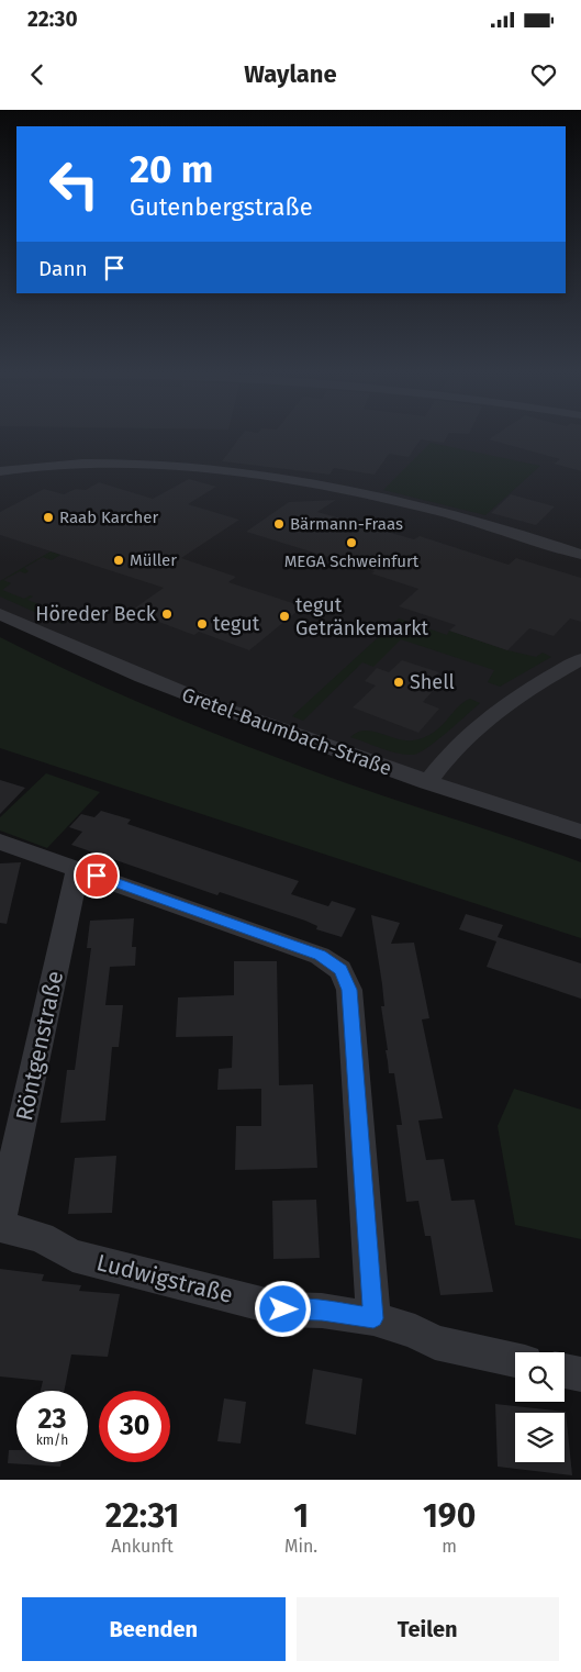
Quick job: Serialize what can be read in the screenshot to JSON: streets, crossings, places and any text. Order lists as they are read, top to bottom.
{
  "streets": {
    "street": ["Gretel-Baumbach-Straße", "Röntgenstraße", "Ludwigstraße"]
  },
  "places": [
    "Raab Karcher",
    "Bärmann-Fraas",
    "MEGA Schweinfurt",
    "Müller",
    "Höreder Beck",
    "tegut Getränkemarkt",
    "tegut",
    "Shell"
  ],
  "page": {
    "status": "22:30",
    "header": "Waylane",
    "turn": ["20 m", "Gutenbergstraße"],
    "then": "Dann",
    "speed": "23 km/h",
    "limit": "30",
    "eta": [
      "22:31",
      "Ankunft",
      "1",
      "Min.",
      "190",
      "m"
    ],
    "buttons": ["Beenden", "Teilen"]
  }
}
